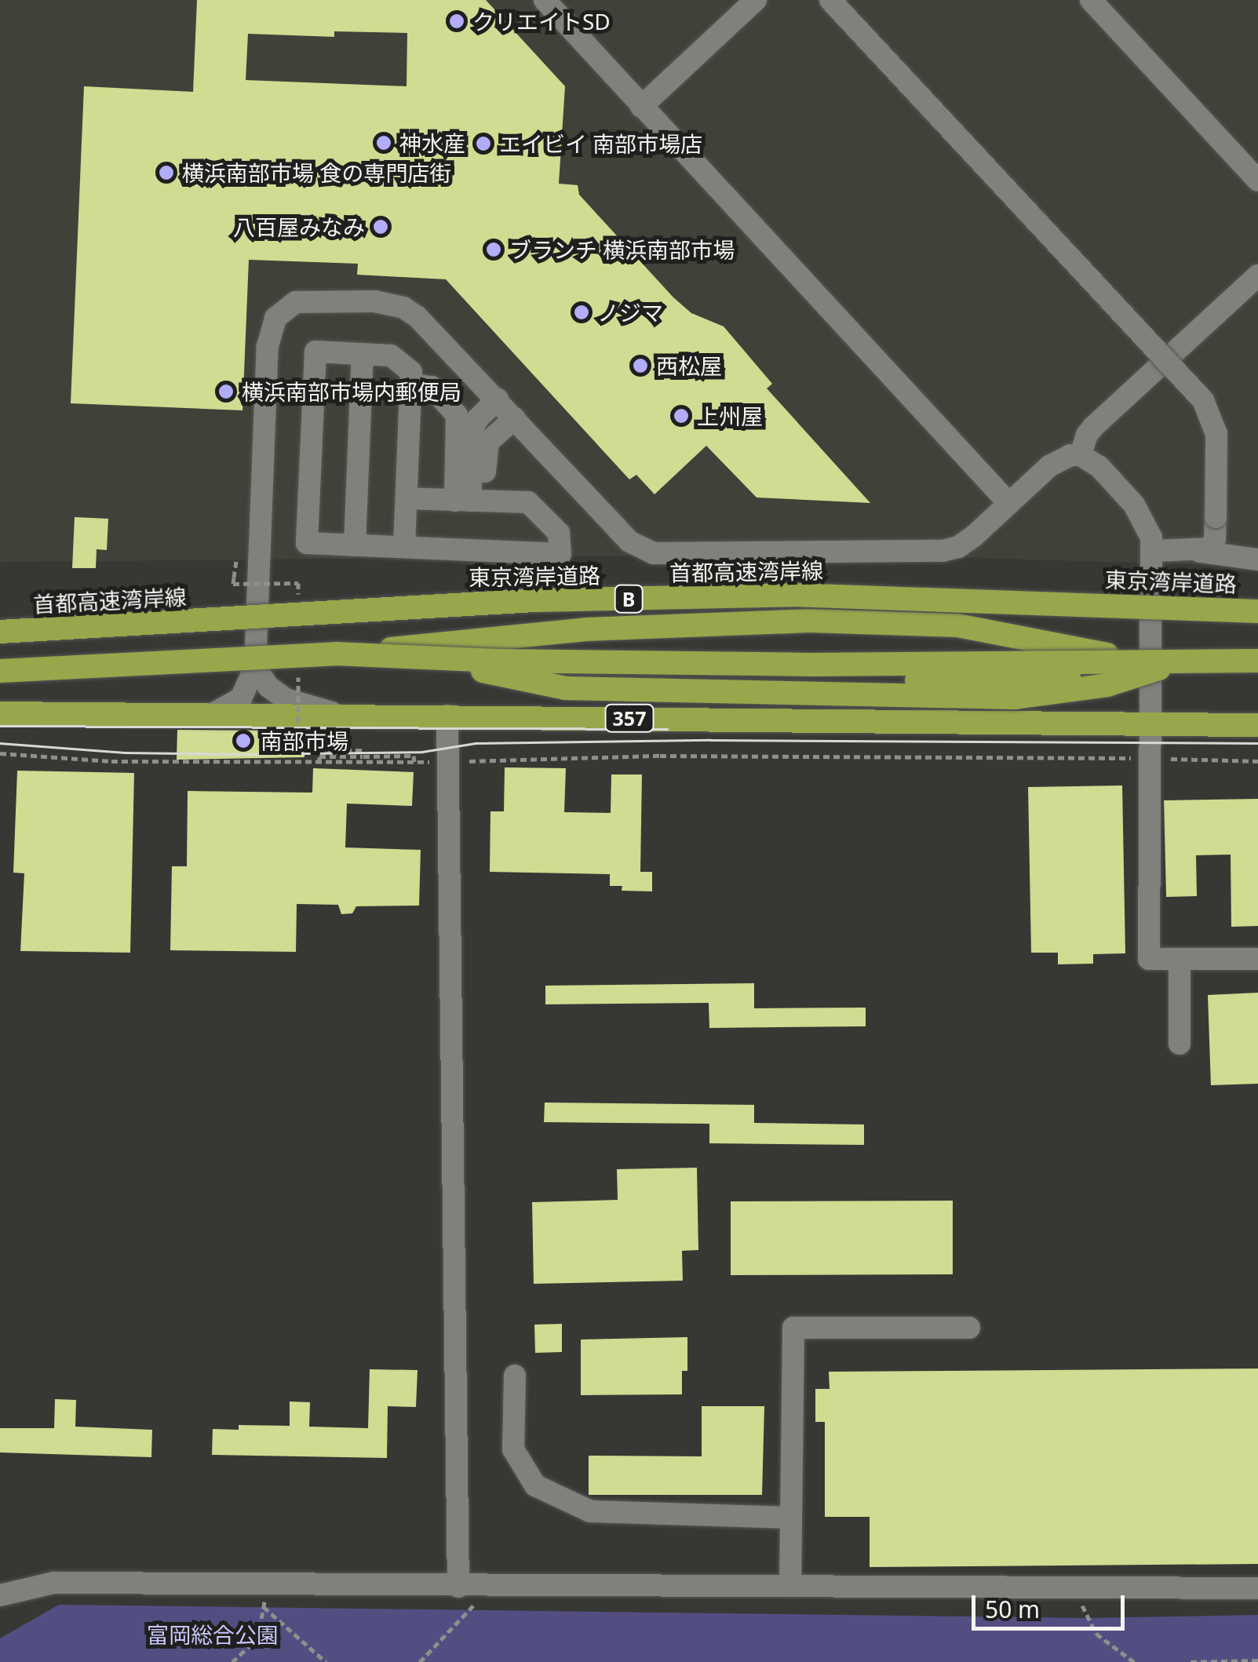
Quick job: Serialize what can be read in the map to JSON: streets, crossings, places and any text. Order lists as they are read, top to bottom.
{
  "streets": {
    "highway": [
      "首都高速湾岸線",
      "東京湾岸道路",
      "B",
      "357"
    ]
  },
  "crossings": [
    ["首都高速湾岸線", "東京湾岸道路"]
  ],
  "parks": ["富岡総合公園"],
  "places": [
    "クリエイトSD",
    "神水産",
    "エイビイ 南部市場店",
    "横浜南部市場 食の専門店街",
    "八百屋みなみ",
    "ブランチ 横浜南部市場",
    "ノジマ",
    "西松屋",
    "横浜南部市場内郵便局",
    "上州屋",
    "南部市場"
  ],
  "scale_bar": "50 m"
}
